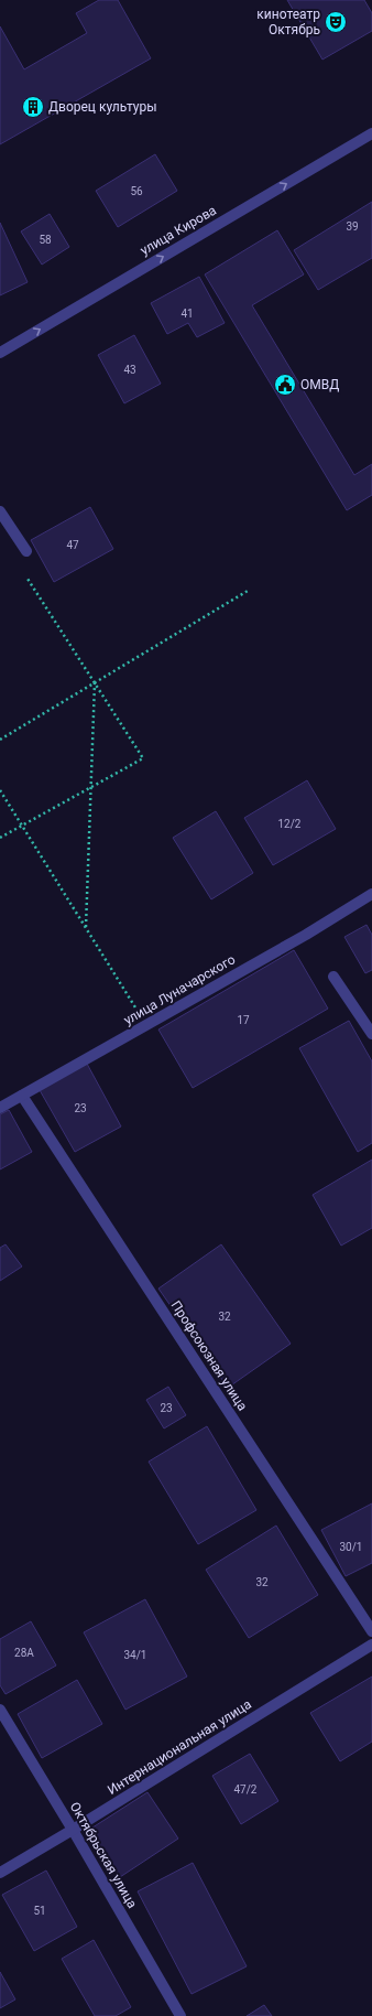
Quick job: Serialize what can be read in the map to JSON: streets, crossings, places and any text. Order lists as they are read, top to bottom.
{
  "streets": {
    "street": [
      "улица Кирова",
      "улица Луначарского",
      "Профсоюзная улица",
      "Интернациональная улица",
      "Октябрьская улица"
    ]
  },
  "crossings": [
    ["улица Луначарского", "Профсоюзная улица"],
    ["Интернациональная улица", "Октябрьская улица"]
  ],
  "one_way": ["улица Кирова"],
  "places": {
    "theatre": ["кинотеатр Октябрь"],
    "building": ["Дворец культуры"],
    "public building": ["ОМВД"]
  },
  "house_numbers": [
    "56",
    "39",
    "58",
    "41",
    "43",
    "47",
    "12/2",
    "17",
    "23",
    "32",
    "23",
    "30/1",
    "32",
    "28А",
    "34/1",
    "47/2",
    "51"
  ]
}
